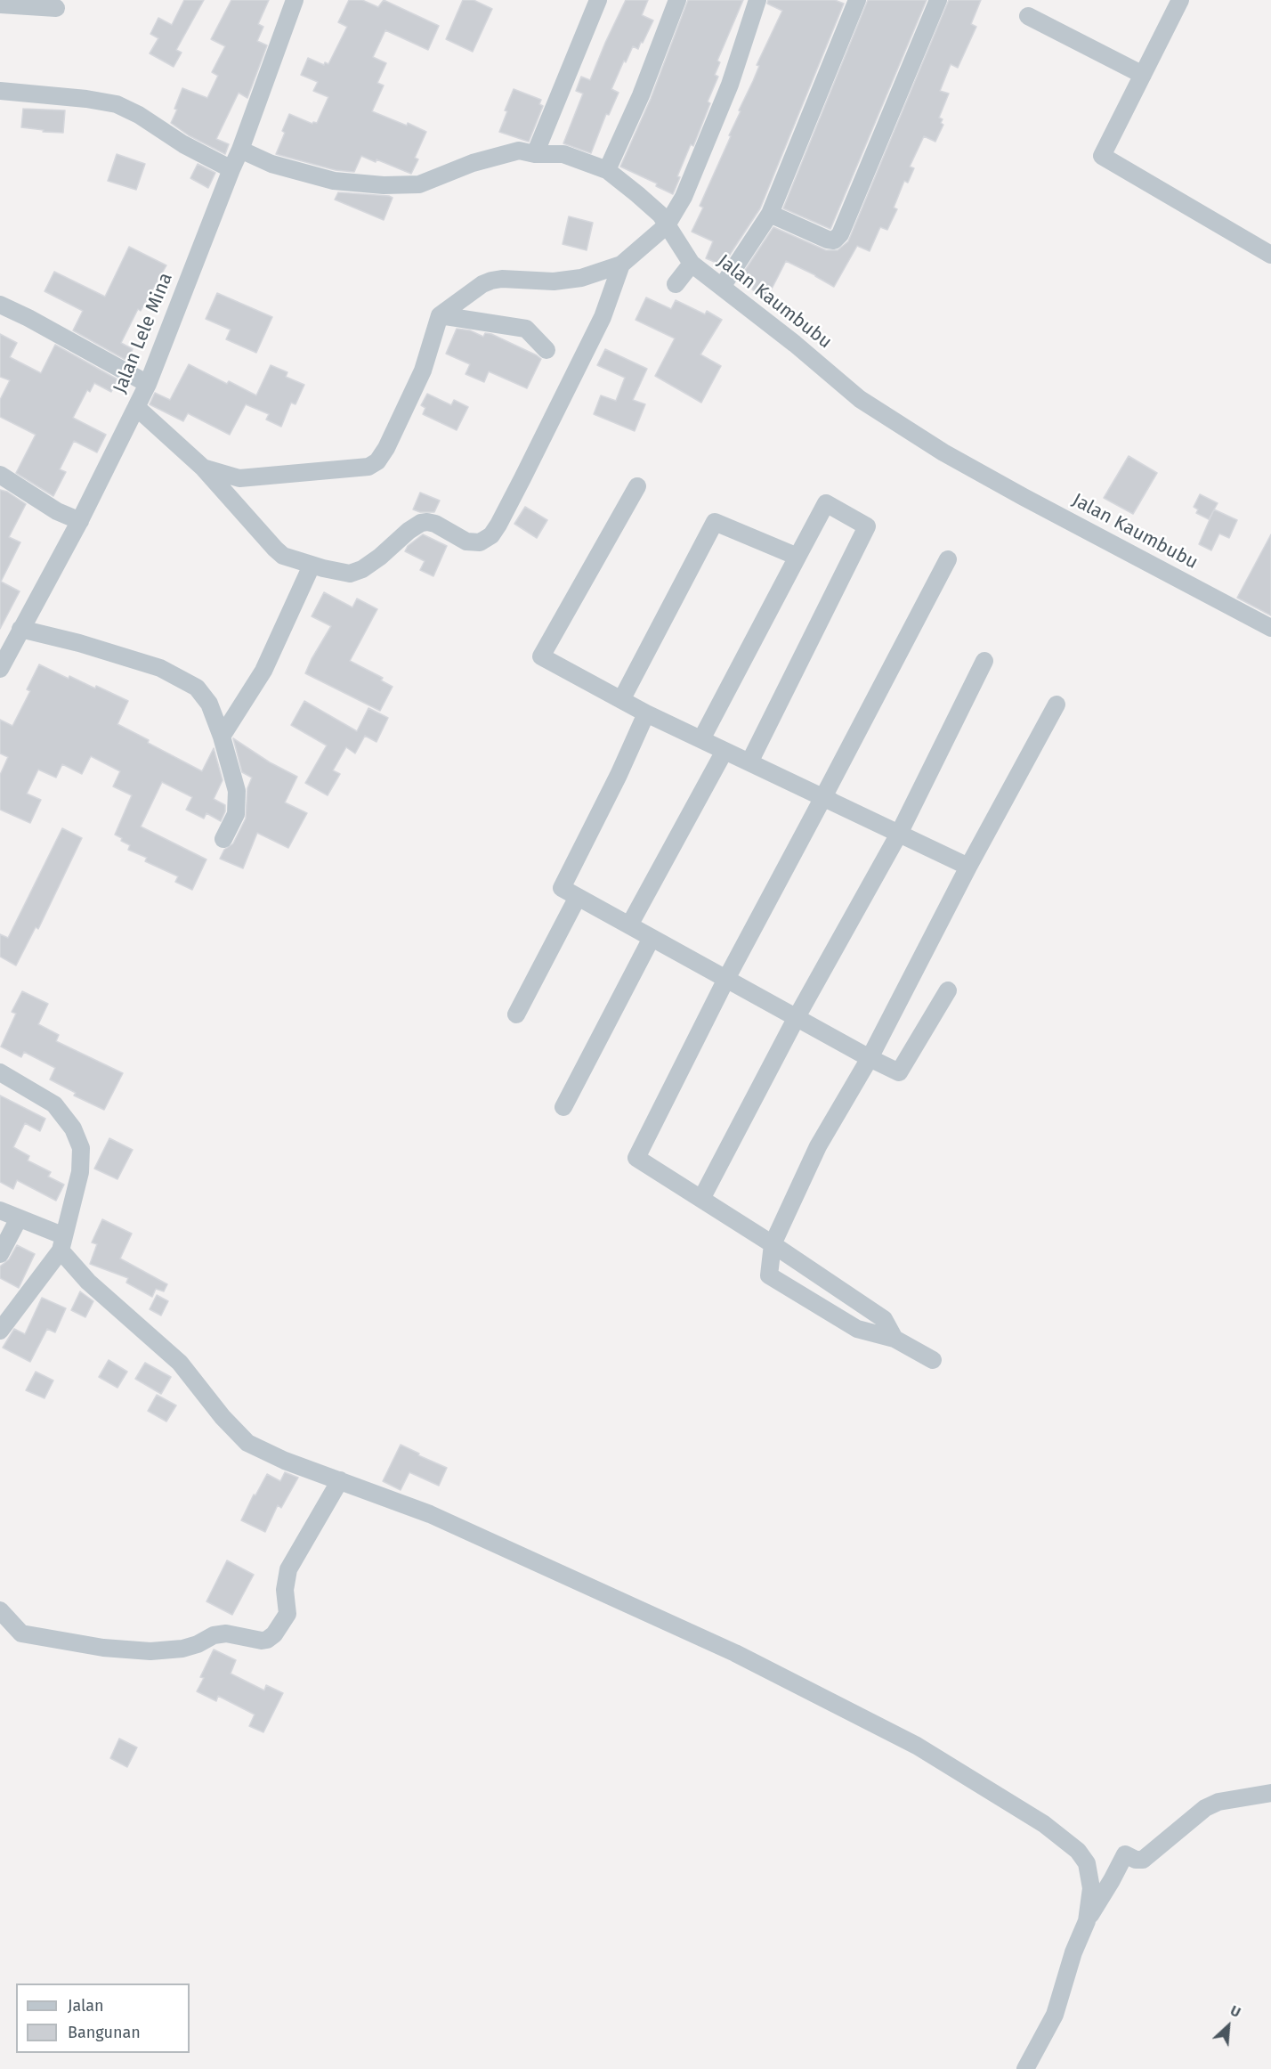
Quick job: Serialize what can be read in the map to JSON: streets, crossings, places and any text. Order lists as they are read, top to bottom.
{
  "streets": {
    "street": ["Jalan Kaumbubu", "Jalan Lele Mina"]
  },
  "crossings": [
    ["Jalan Kaumbubu", "Jalan Lele Mina"]
  ],
  "legend": ["Jalan", "Bangunan"],
  "north": "top right"
}
